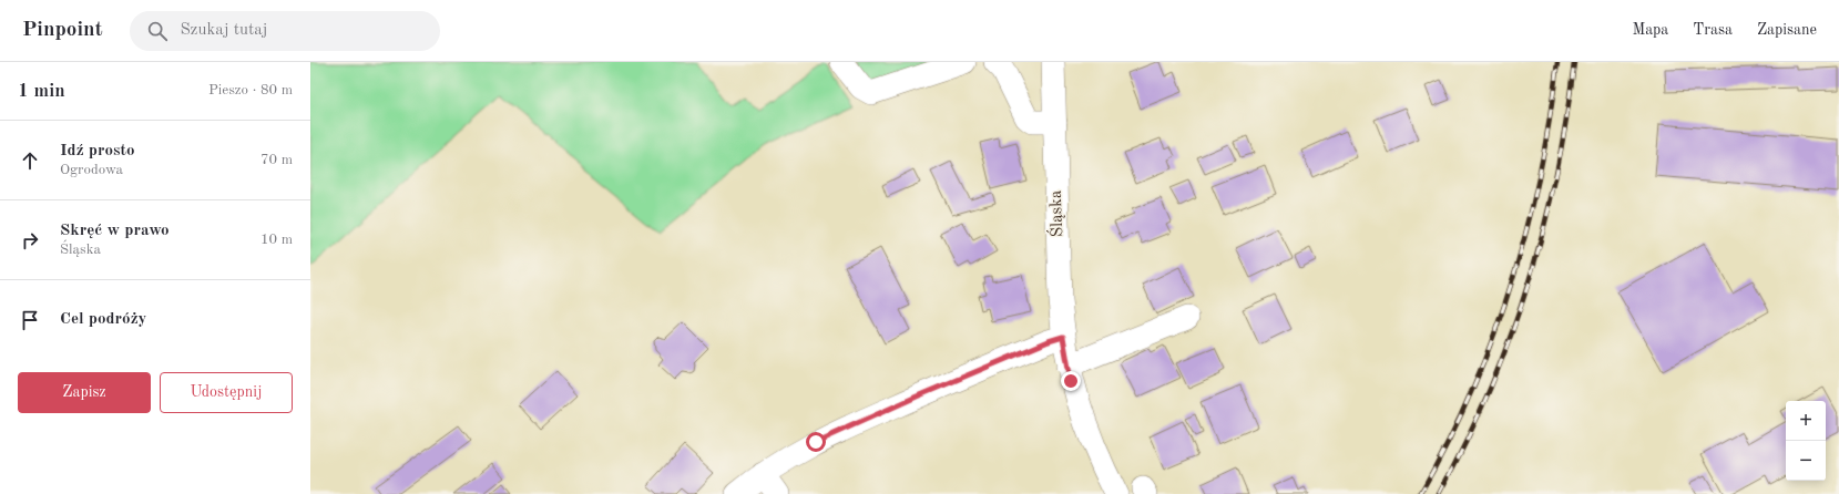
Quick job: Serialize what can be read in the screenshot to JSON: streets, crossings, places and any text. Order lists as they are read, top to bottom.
{
  "streets": {
    "street": ["Śląska"]
  },
  "page": {
    "header": "Pinpoint",
    "search": "Szukaj tutaj",
    "nav": ["Mapa", "Trasa", "Zapisane"],
    "heading": ["1 min", "Pieszo · 80 m"],
    "list": [
      ["Idź prosto", "Ogrodowa", "70 m"],
      ["Skręć w prawo", "Śląska", "10 m"],
      "Cel podróży"
    ],
    "buttons": ["Zapisz", "Udostępnij"],
    "map_buttons": ["+", "−"]
  }
}
